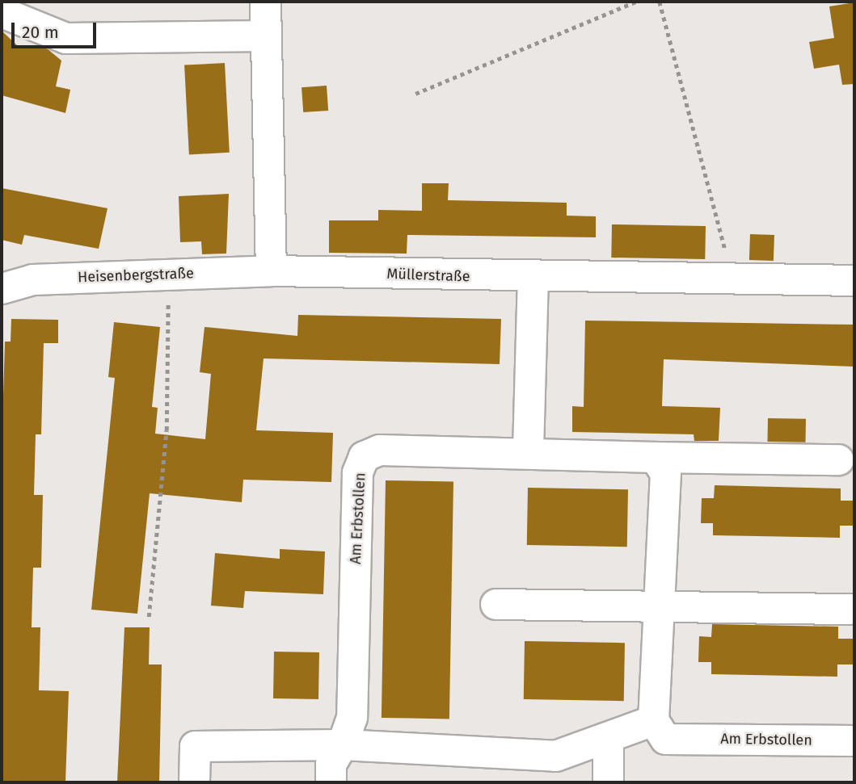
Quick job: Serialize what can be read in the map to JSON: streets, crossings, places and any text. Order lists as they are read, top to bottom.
{
  "streets": {
    "street": ["Heisenbergstraße", "Müllerstraße", "Am Erbstollen"]
  },
  "crossings": [
    ["Heisenbergstraße", "Müllerstraße"]
  ],
  "scale_bar": "20 m"
}
